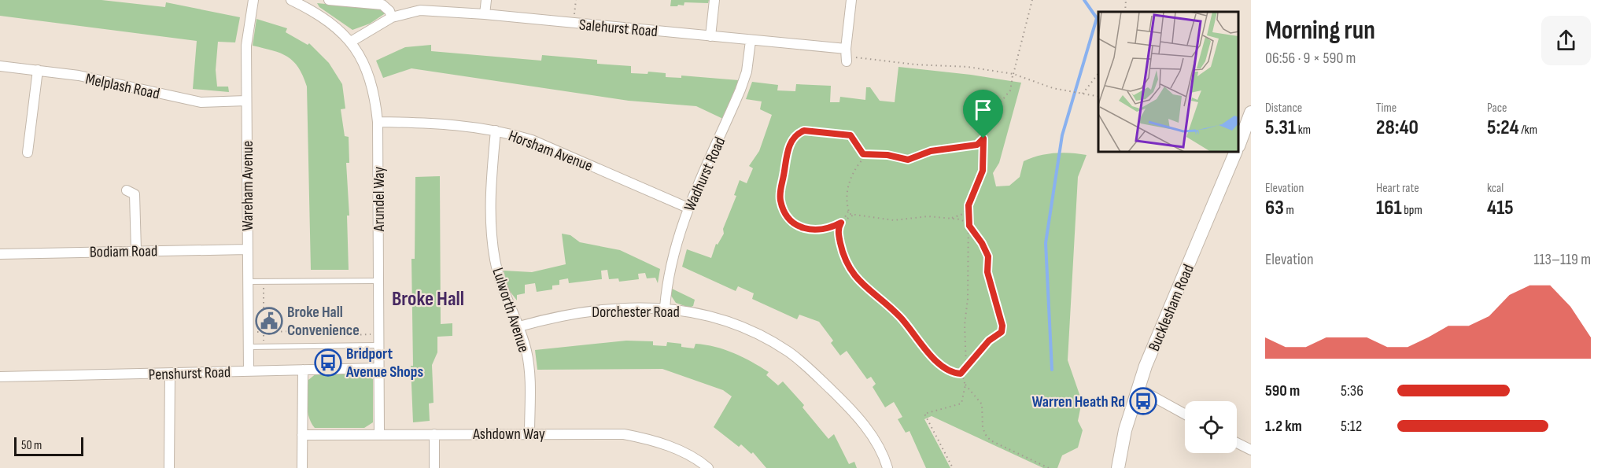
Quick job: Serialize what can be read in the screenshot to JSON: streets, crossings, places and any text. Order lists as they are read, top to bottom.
{
  "streets": {
    "street": [
      "Salehurst Road",
      "Melplash Road",
      "Horsham Avenue",
      "Wadhurst Road",
      "Wareham Avenue",
      "Arundel Way",
      "Bodiam Road",
      "Bucklesham Road",
      "Lulworth Avenue",
      "Dorchester Road",
      "Penshurst Road",
      "Ashdown Way"
    ]
  },
  "crossings": [
    ["Salehurst Road", "Wadhurst Road"],
    ["Salehurst Road", "Arundel Way"],
    ["Melplash Road", "Wareham Avenue"],
    ["Horsham Avenue", "Wadhurst Road"],
    ["Horsham Avenue", "Arundel Way"],
    ["Horsham Avenue", "Lulworth Avenue"],
    ["Wadhurst Road", "Dorchester Road"],
    ["Wareham Avenue", "Bodiam Road"],
    ["Wareham Avenue", "Penshurst Road"],
    ["Arundel Way", "Penshurst Road"],
    ["Arundel Way", "Ashdown Way"],
    ["Lulworth Avenue", "Dorchester Road"],
    ["Lulworth Avenue", "Ashdown Way"]
  ],
  "districts": ["Broke Hall"],
  "places": {
    "public building": ["Broke Hall Convenience"],
    "bus stop": ["Bridport Avenue Shops", "Warren Heath Rd"]
  },
  "scale_bar": "50 m",
  "page": {
    "heading": ["Morning run", "06:56 · 9 × 590 m"],
    "stats": [
      ["Distance", "5.31 km"],
      ["Time", "28:40"],
      ["Pace", "5:24 /km"],
      ["Elevation", "63 m"],
      ["Heart rate", "161 bpm"],
      ["kcal", "415"]
    ],
    "chart": ["Elevation", "113–119 m"],
    "list": [
      {
        "name": "590 m",
        "note": "5:36"
      },
      {
        "name": "1.2 km",
        "note": "5:12"
      }
    ],
    "scale": "50 m"
  }
}
